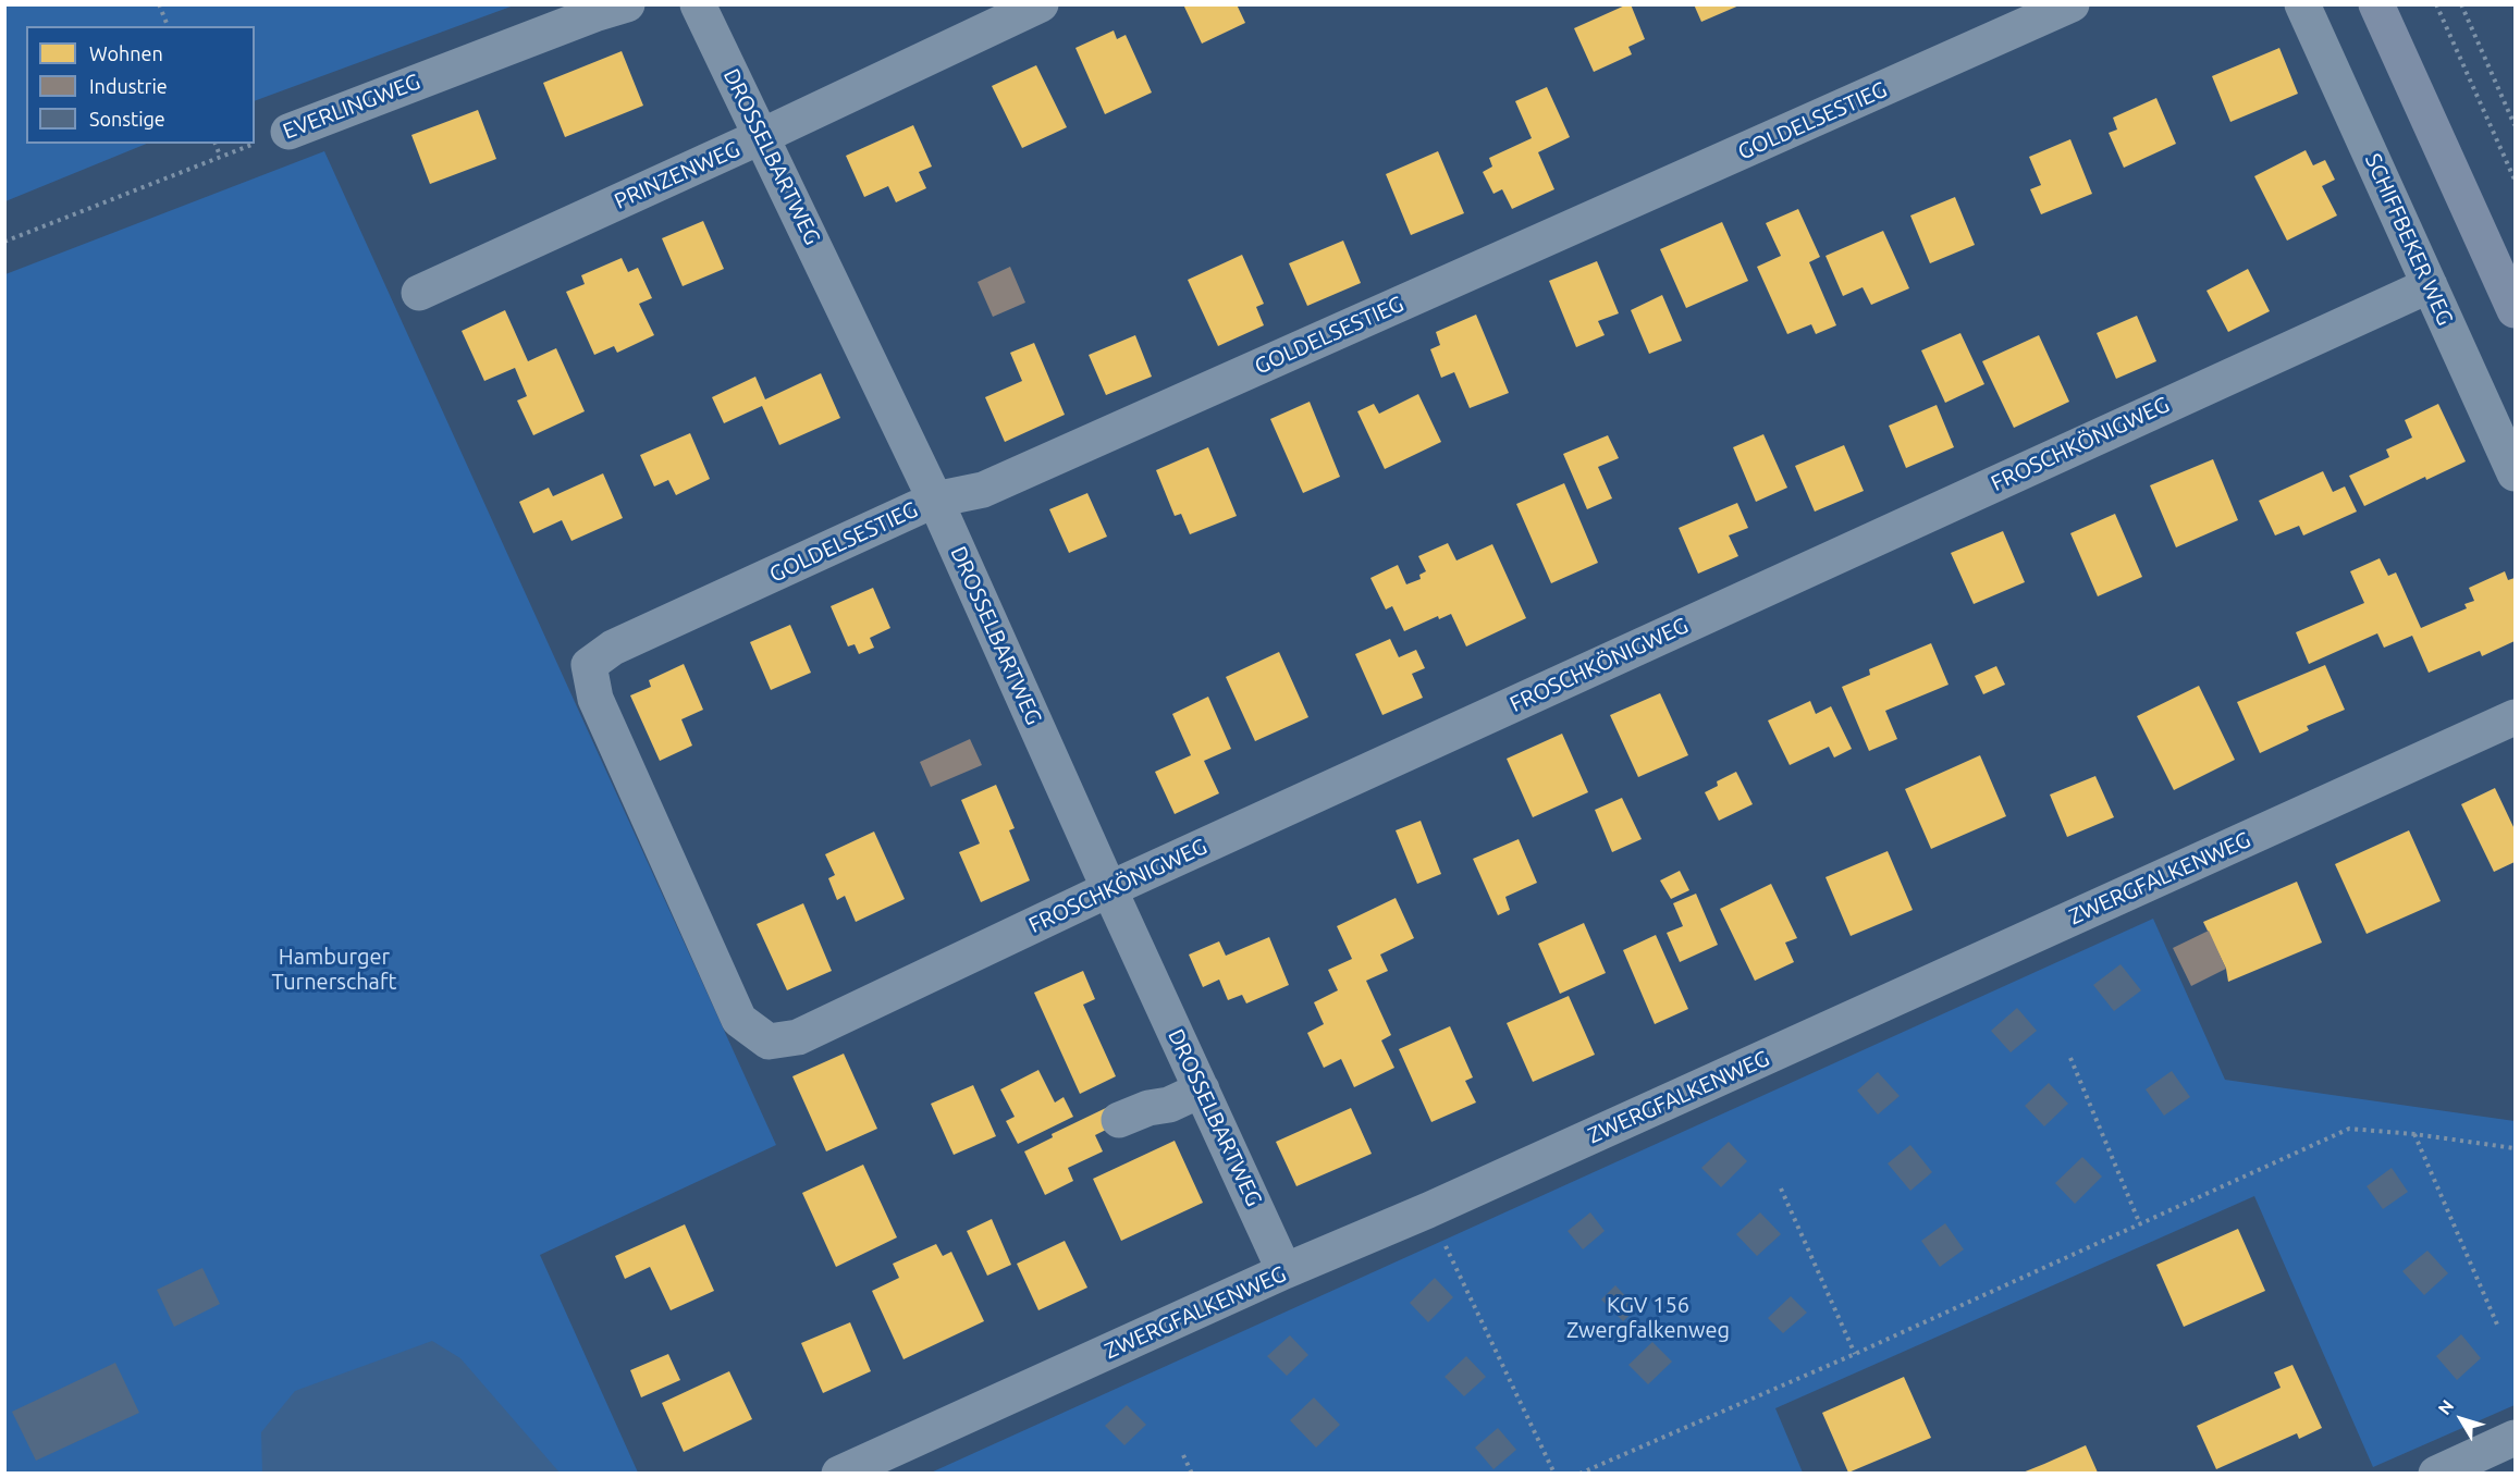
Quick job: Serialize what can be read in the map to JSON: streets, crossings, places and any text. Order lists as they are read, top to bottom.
{
  "streets": {
    "street": [
      "EVERLINGWEG",
      "GOLDELSESTIEG",
      "DROSSELBARTWEG",
      "PRINZENWEG",
      "SCHIFFBEKER WEG",
      "FROSCHKÖNIGWEG",
      "ZWERGFALKENWEG"
    ]
  },
  "crossings": [
    ["GOLDELSESTIEG", "DROSSELBARTWEG"],
    ["GOLDELSESTIEG", "FROSCHKÖNIGWEG"],
    ["DROSSELBARTWEG", "PRINZENWEG"],
    ["DROSSELBARTWEG", "FROSCHKÖNIGWEG"],
    ["DROSSELBARTWEG", "ZWERGFALKENWEG"],
    ["SCHIFFBEKER WEG", "FROSCHKÖNIGWEG"]
  ],
  "parks": ["Hamburger Turnerschaft", "KGV 156 Zwergfalkenweg"],
  "legend": ["Wohnen", "Industrie", "Sonstige"],
  "north": "top left"
}
